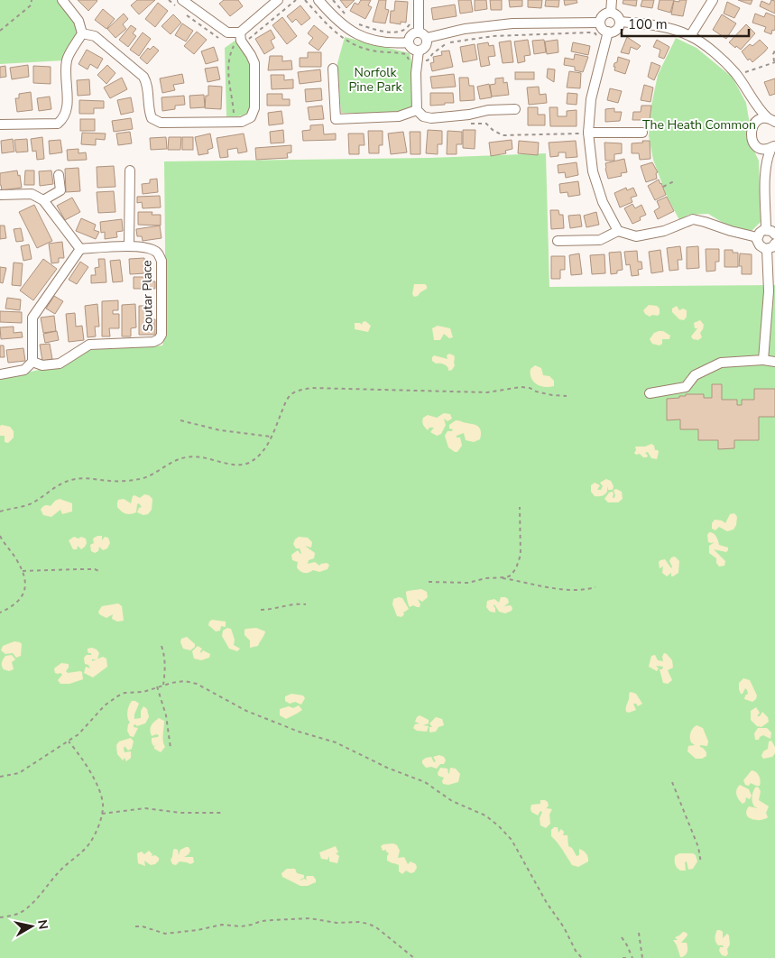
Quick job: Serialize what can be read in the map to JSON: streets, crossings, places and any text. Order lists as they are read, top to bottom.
{
  "streets": {
    "street": ["Soutar Place"]
  },
  "parks": ["Norfolk Pine Park", "The Heath Common"],
  "scale_bar": "100 m",
  "north": "right"
}
